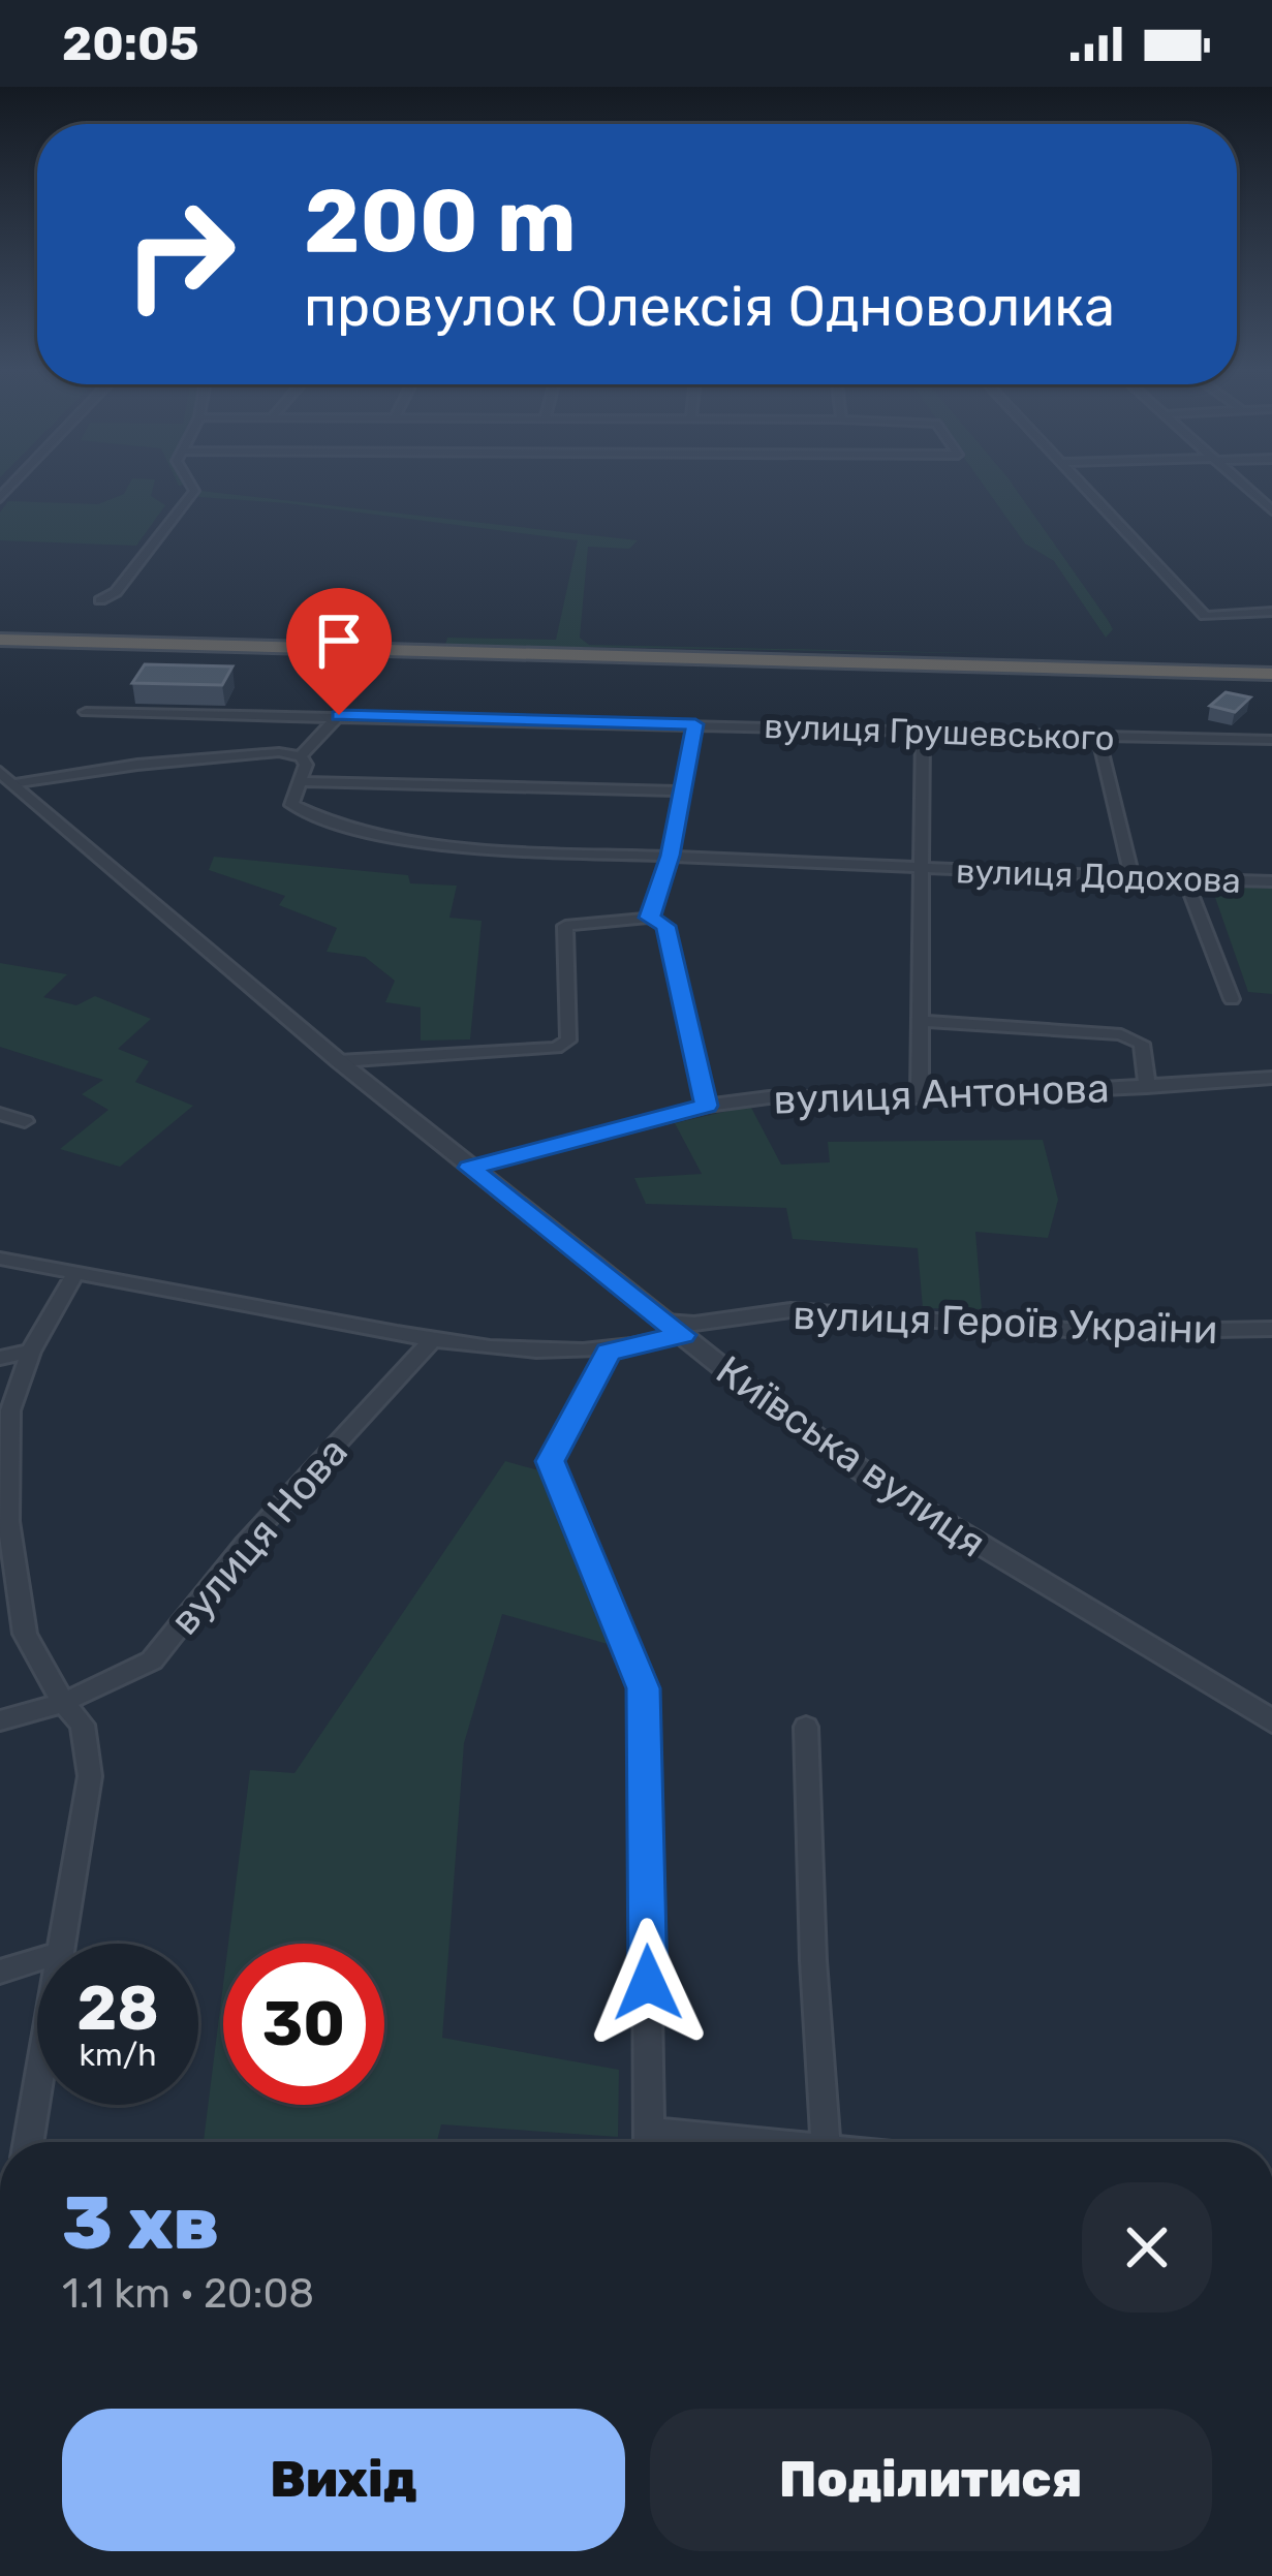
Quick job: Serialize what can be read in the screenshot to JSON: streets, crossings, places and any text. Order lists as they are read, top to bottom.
{
  "streets": {
    "street": [
      "вулиця Грушевського",
      "вулиця Додохова",
      "вулиця Антонова",
      "вулиця Героїв України",
      "Київська вулиця",
      "вулиця Нова"
    ]
  },
  "crossings": [
    ["вулиця Додохова", "вулиця Антонова"],
    ["вулиця Антонова", "Київська вулиця"],
    ["вулиця Героїв України", "Київська вулиця"]
  ],
  "page": {
    "status": "20:05",
    "turn": ["200 m", "провулок Олексія Одноволика"],
    "speed": "28 km/h",
    "limit": "30",
    "heading": ["3 хв", "1.1 km · 20:08"],
    "buttons": ["Вихід", "Поділитися"]
  }
}
